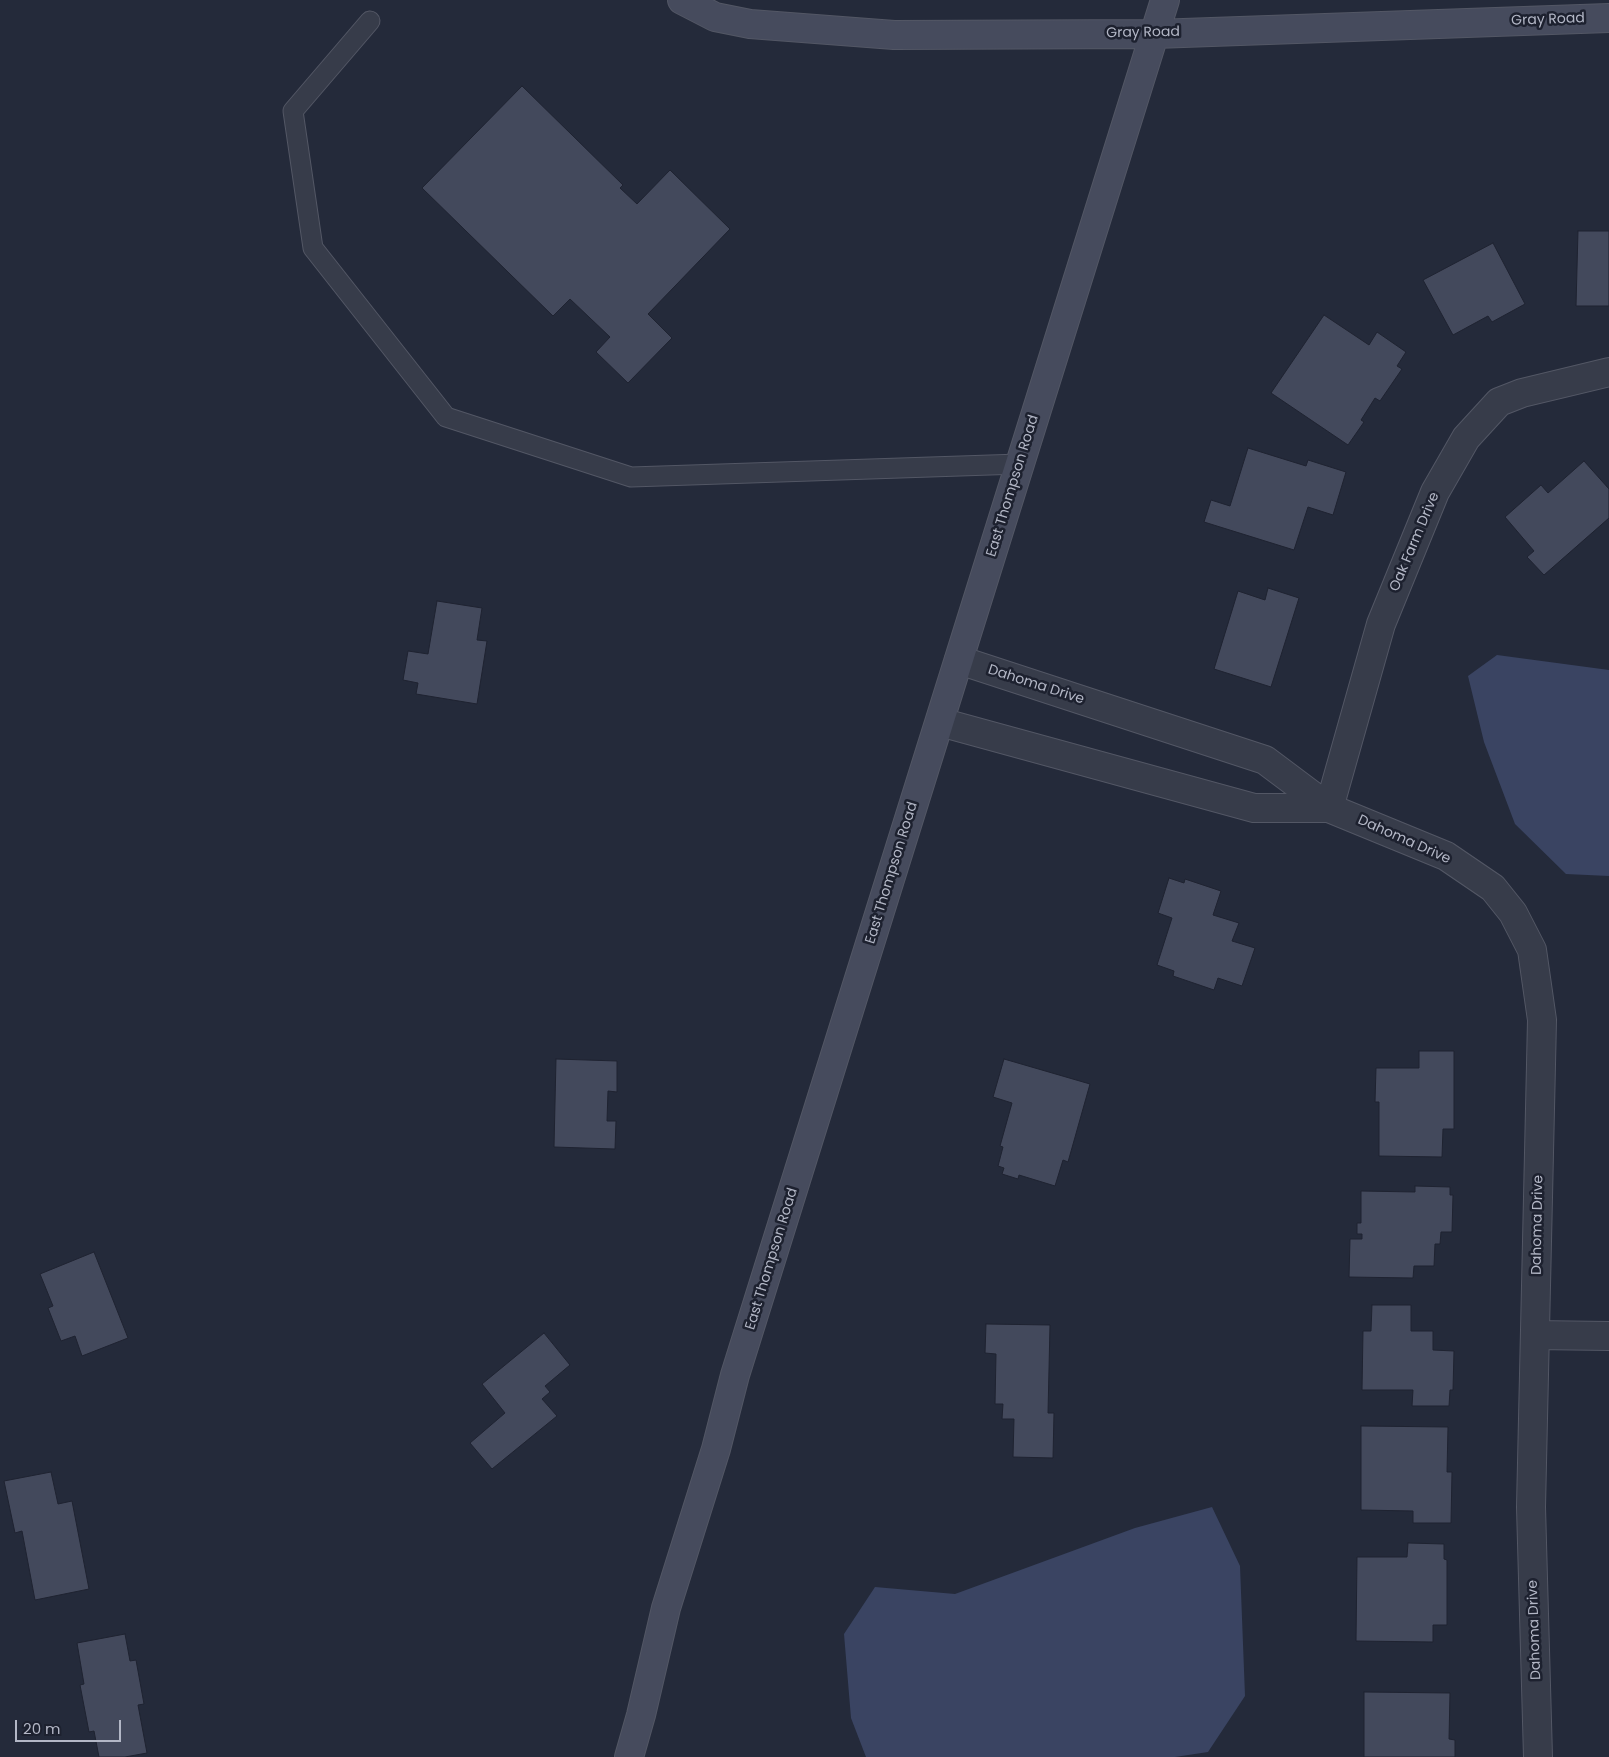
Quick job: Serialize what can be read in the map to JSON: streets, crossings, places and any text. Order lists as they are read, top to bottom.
{
  "streets": {
    "main road": ["Gray Road", "East Thompson Road"],
    "street": ["Oak Farm Drive", "Dahoma Drive"]
  },
  "crossings": [
    ["Gray Road", "East Thompson Road"],
    ["East Thompson Road", "Dahoma Drive"],
    ["Oak Farm Drive", "Dahoma Drive"]
  ],
  "scale_bar": "20 m"
}
